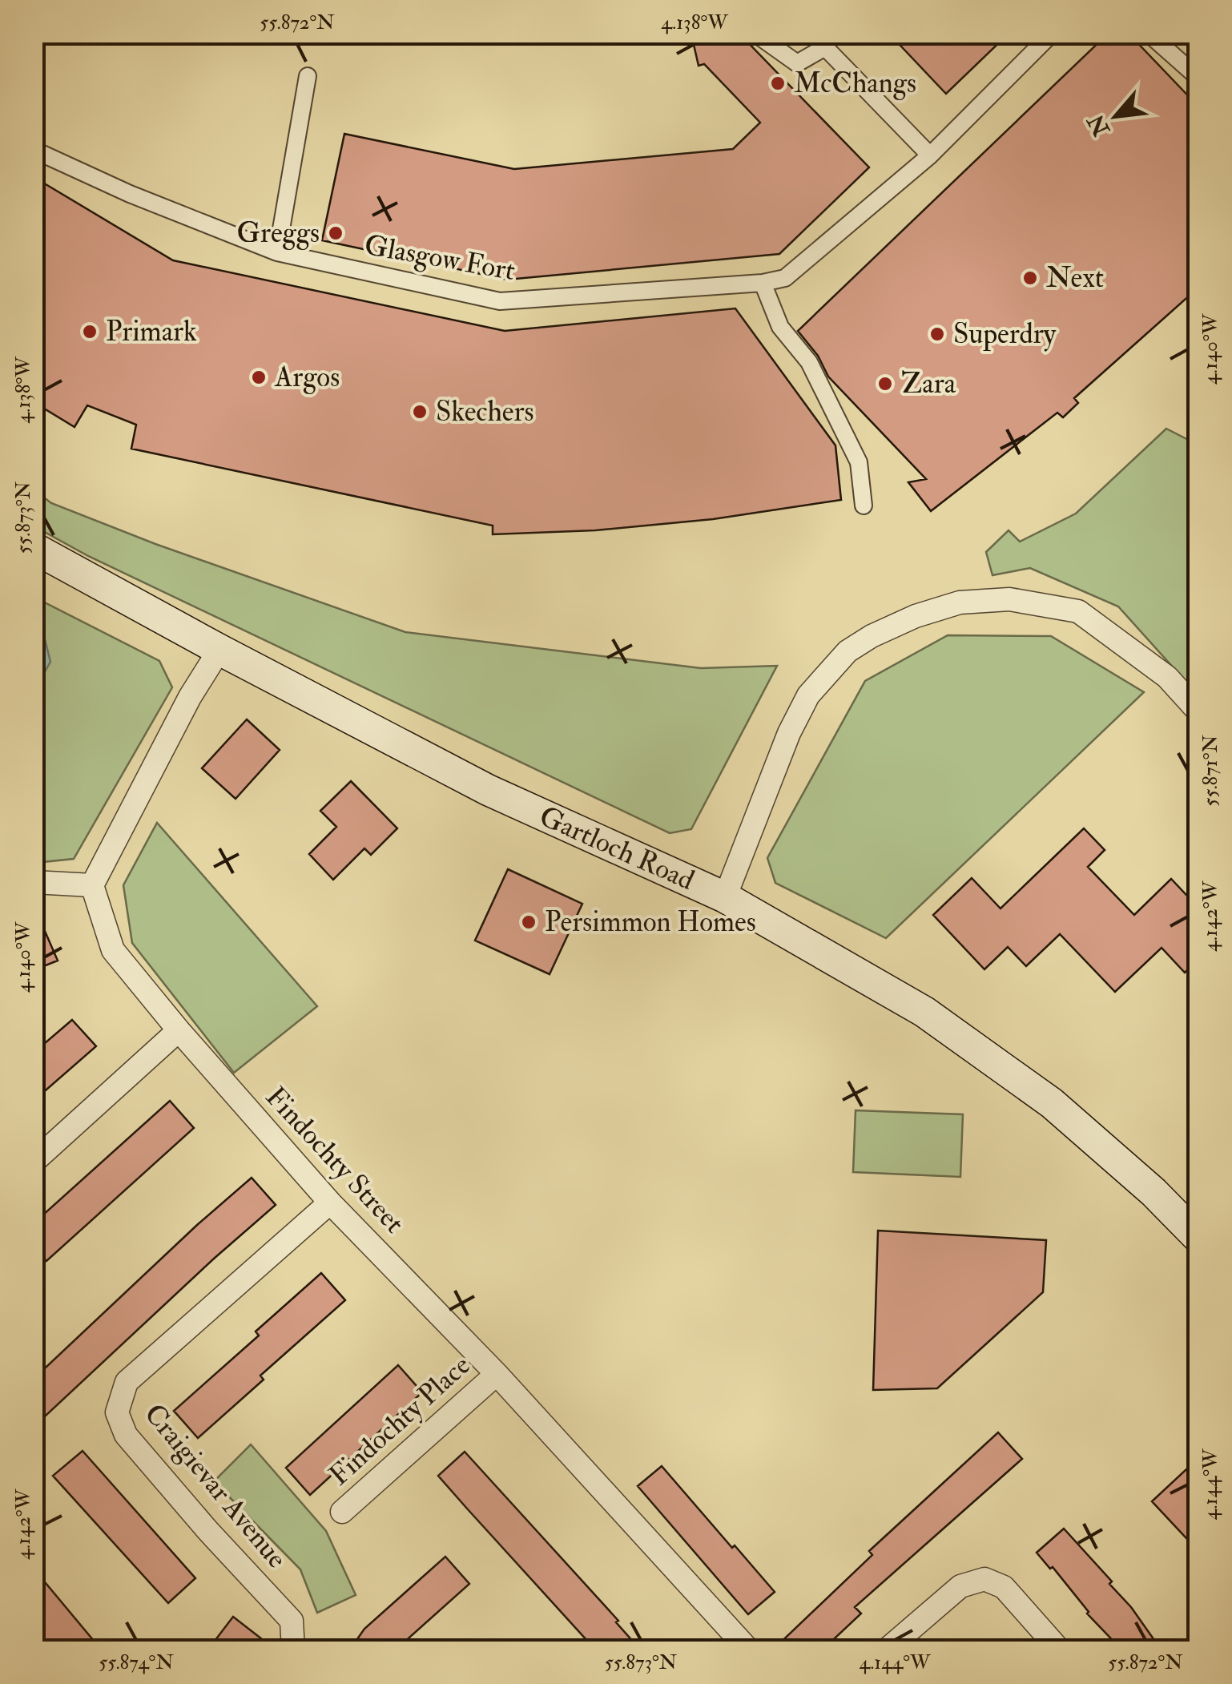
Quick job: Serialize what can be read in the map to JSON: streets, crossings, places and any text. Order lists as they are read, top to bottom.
{
  "streets": {
    "main road": ["Gartloch Road"],
    "street": [
      "Glasgow Fort",
      "Findochty Street",
      "Findochty Place",
      "Craigievar Avenue"
    ]
  },
  "crossings": [
    ["Findochty Street", "Findochty Place"],
    ["Findochty Street", "Craigievar Avenue"]
  ],
  "places": [
    "McChangs",
    "Greggs",
    "Next",
    "Primark",
    "Superdry",
    "Argos",
    "Zara",
    "Skechers",
    "Persimmon Homes"
  ],
  "north": "bottom left",
  "coordinates": [
    "55.872°N",
    "4.138°W",
    "4.140°W",
    "55.873°N",
    "55.871°N",
    "4.142°W",
    "4.144°W",
    "55.874°N"
  ]
}
